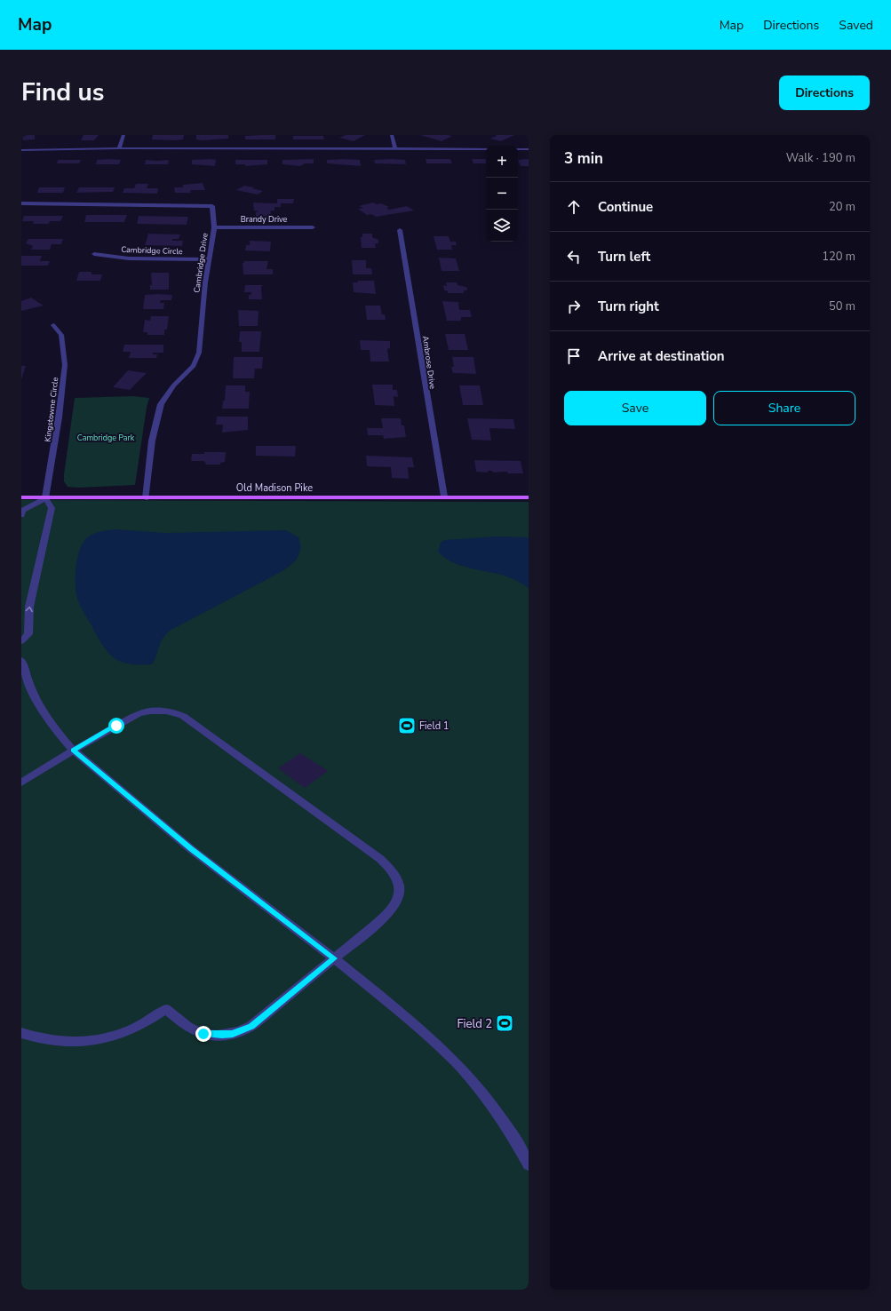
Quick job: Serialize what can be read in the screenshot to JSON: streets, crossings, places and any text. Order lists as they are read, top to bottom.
{
  "streets": {
    "main road": ["Old Madison Pike"],
    "street": [
      "Brandy Drive",
      "Cambridge Circle",
      "Cambridge Drive",
      "Ambrose Drive",
      "Kingstowne Circle"
    ]
  },
  "crossings": [
    ["Brandy Drive", "Cambridge Drive"],
    ["Cambridge Circle", "Cambridge Drive"],
    ["Cambridge Drive", "Old Madison Pike"],
    ["Ambrose Drive", "Old Madison Pike"],
    ["Kingstowne Circle", "Old Madison Pike"]
  ],
  "parks": ["Cambridge Park"],
  "places": {
    "sports": ["Field 1", "Field 2"]
  },
  "page": {
    "header": "Map",
    "nav": ["Map", "Directions", "Saved"],
    "title": "Find us",
    "buttons": [
      "Directions",
      ["Save", "Share"]
    ],
    "heading": ["3 min", "Walk · 190 m"],
    "map_buttons": ["+", "−"],
    "list": [
      ["Continue", "20 m"],
      ["Turn left", "120 m"],
      ["Turn right", "50 m"],
      "Arrive at destination"
    ]
  }
}
